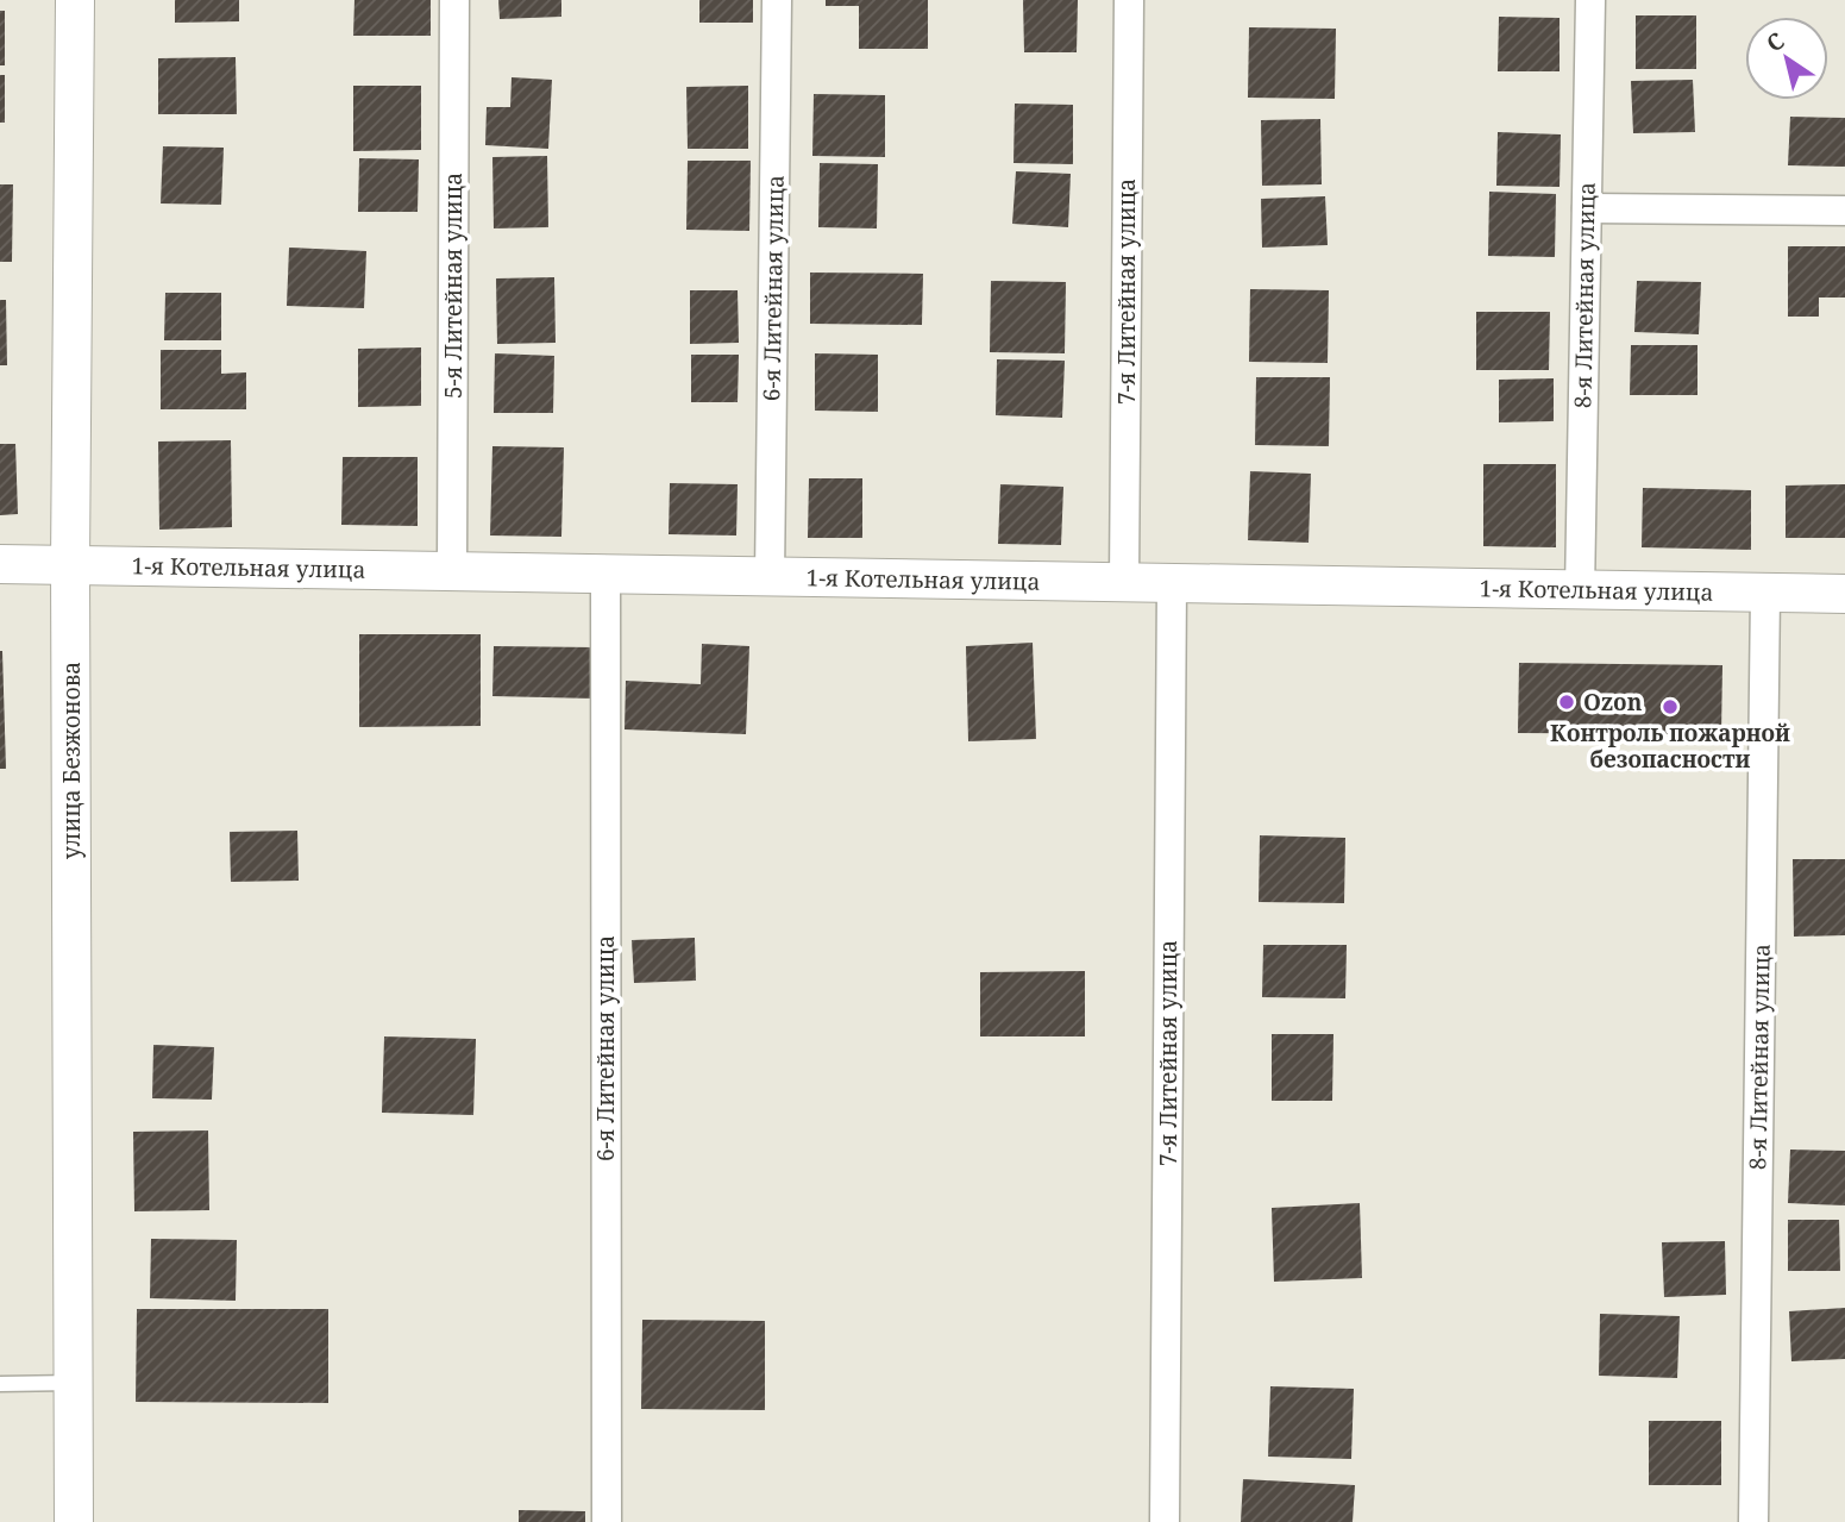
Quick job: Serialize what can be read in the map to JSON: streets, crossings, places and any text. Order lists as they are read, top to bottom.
{
  "streets": {
    "street": [
      "5-я Литейная улица",
      "6-я Литейная улица",
      "7-я Литейная улица",
      "8-я Литейная улица",
      "1-я Котельная улица",
      "улица Безжонова"
    ]
  },
  "crossings": [
    ["5-я Литейная улица", "1-я Котельная улица"],
    ["6-я Литейная улица", "1-я Котельная улица"],
    ["7-я Литейная улица", "1-я Котельная улица"],
    ["8-я Литейная улица", "1-я Котельная улица"],
    ["1-я Котельная улица", "улица Безжонова"]
  ],
  "places": ["Ozon", "Контроль пожарной безопасности"],
  "north": "top left"
}
